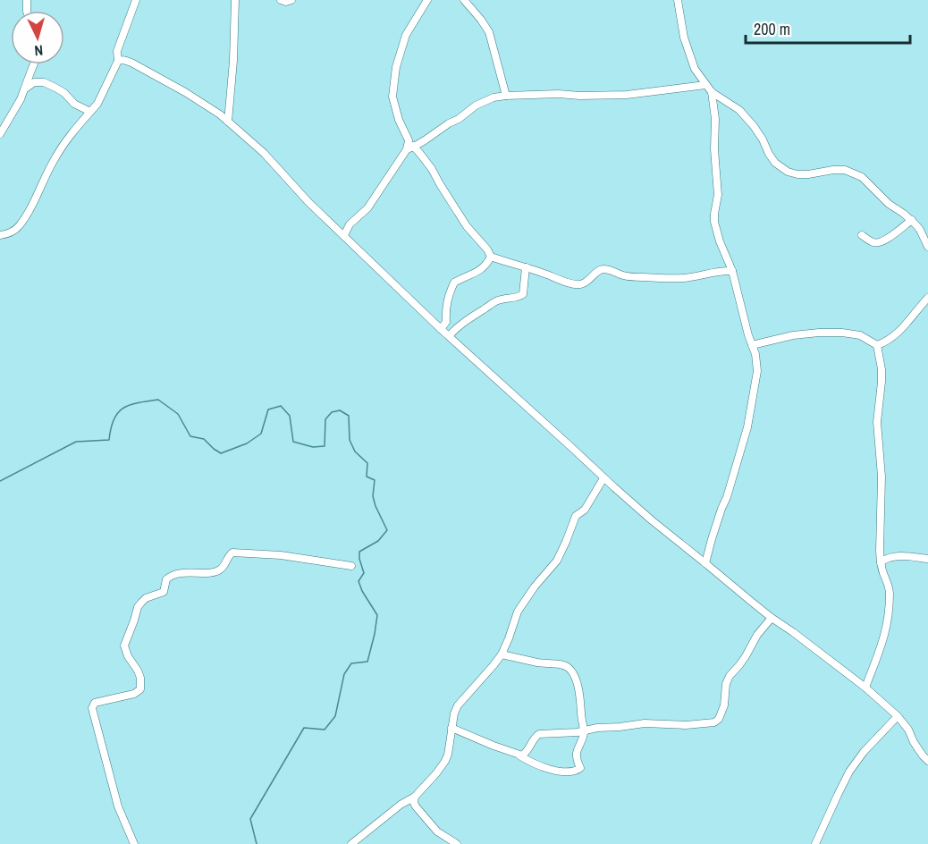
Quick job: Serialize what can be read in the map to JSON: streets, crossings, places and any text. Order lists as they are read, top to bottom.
{
  "scale_bar": "200 m",
  "north": "bottom"
}
